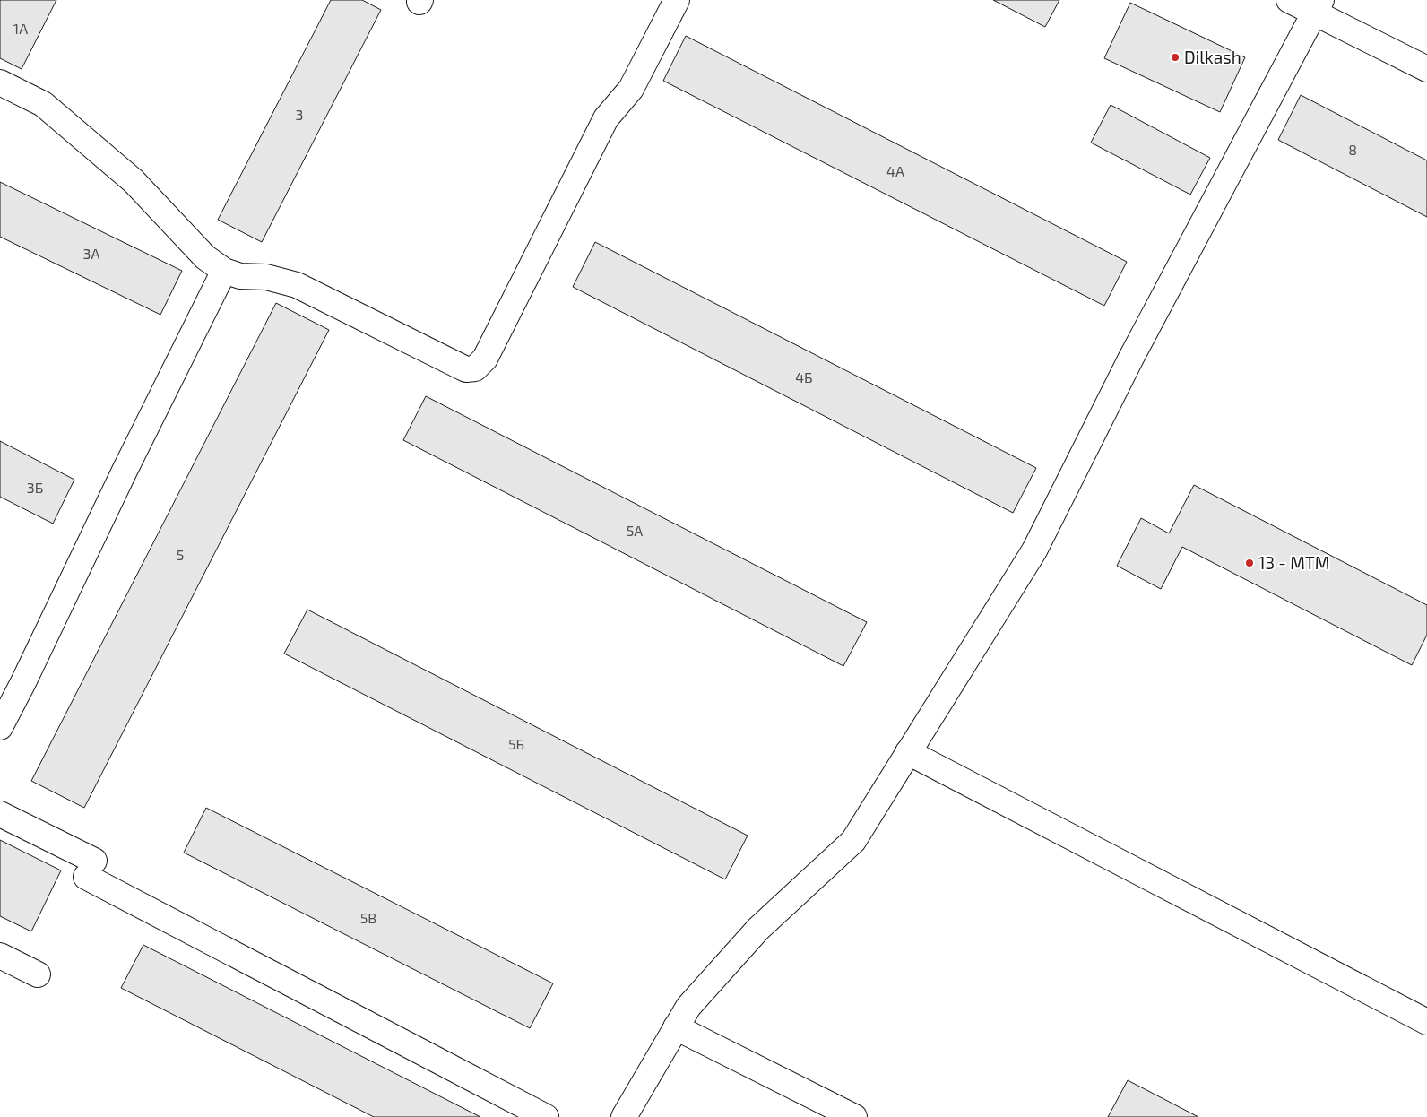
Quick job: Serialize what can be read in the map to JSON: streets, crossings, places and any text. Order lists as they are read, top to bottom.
{
  "places": ["Dilkash", "13 - MTM"],
  "house_numbers": [
    "1А",
    "3",
    "8",
    "4А",
    "3А",
    "4Б",
    "3Б",
    "5А",
    "5",
    "5Б",
    "5В"
  ]
}
